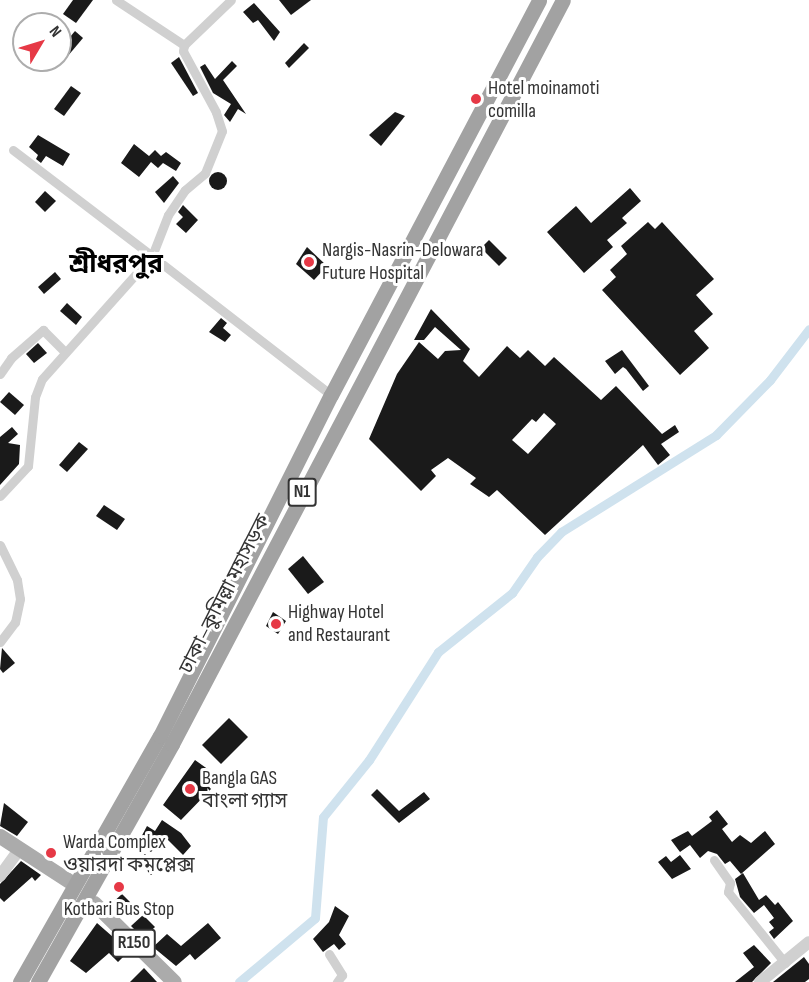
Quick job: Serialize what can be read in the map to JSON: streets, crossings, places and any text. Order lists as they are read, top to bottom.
{
  "streets": {
    "highway": ["N1", "ঢাকা–কুমিল্লা মহাসড়ক"],
    "main road": ["R150"]
  },
  "crossings": [
    ["N1", "ঢাকা–কুমিল্লা মহাসড়ক"]
  ],
  "districts": ["শ্রীধরপুর"],
  "places": [
    "Hotel moinamoti comilla",
    "Nargis-Nasrin-Delowara Future Hospital",
    "Highway Hotel and Restaurant",
    "Bangla GAS বাংলা গ্যাস",
    "Warda Complex ওয়ারদা কমপ্লেক্স",
    "Kotbari Bus Stop"
  ],
  "north": "top right"
}
